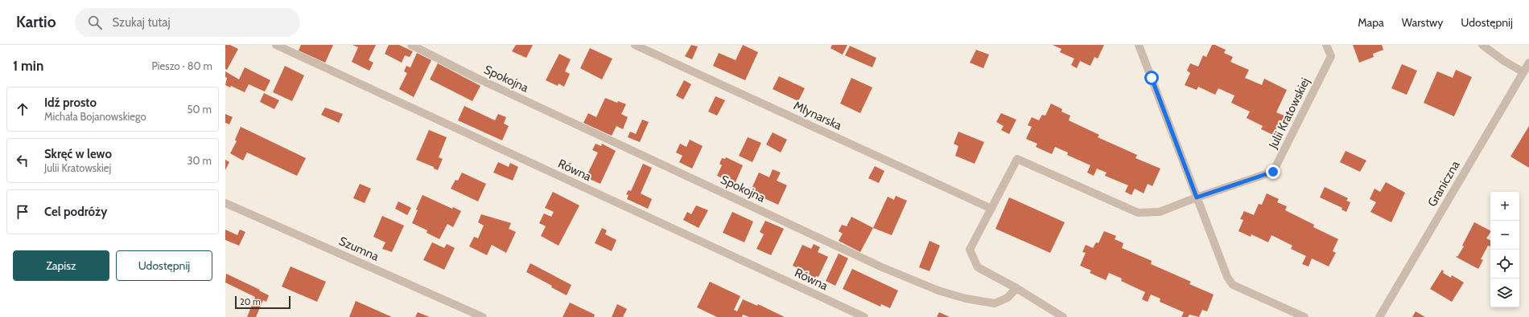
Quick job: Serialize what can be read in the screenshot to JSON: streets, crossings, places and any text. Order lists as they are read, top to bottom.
{
  "streets": {
    "street": [
      "Spokojna",
      "Julii Kratowskiej",
      "Młynarska",
      "Równa",
      "Graniczna",
      "Szumna"
    ]
  },
  "crossings": [
    ["Julii Kratowskiej", "Młynarska"]
  ],
  "scale_bar": "20 m",
  "page": {
    "header": "Kartio",
    "search": "Szukaj tutaj",
    "nav": ["Mapa", "Warstwy", "Udostępnij"],
    "heading": ["1 min", "Pieszo · 80 m"],
    "list": [
      ["Idź prosto", "Michała Bojanowskiego", "50 m"],
      ["Skręć w lewo", "Julii Kratowskiej", "30 m"],
      "Cel podróży"
    ],
    "map_buttons": ["+", "−"],
    "buttons": ["Zapisz", "Udostępnij"],
    "scale": "20 m"
  }
}
